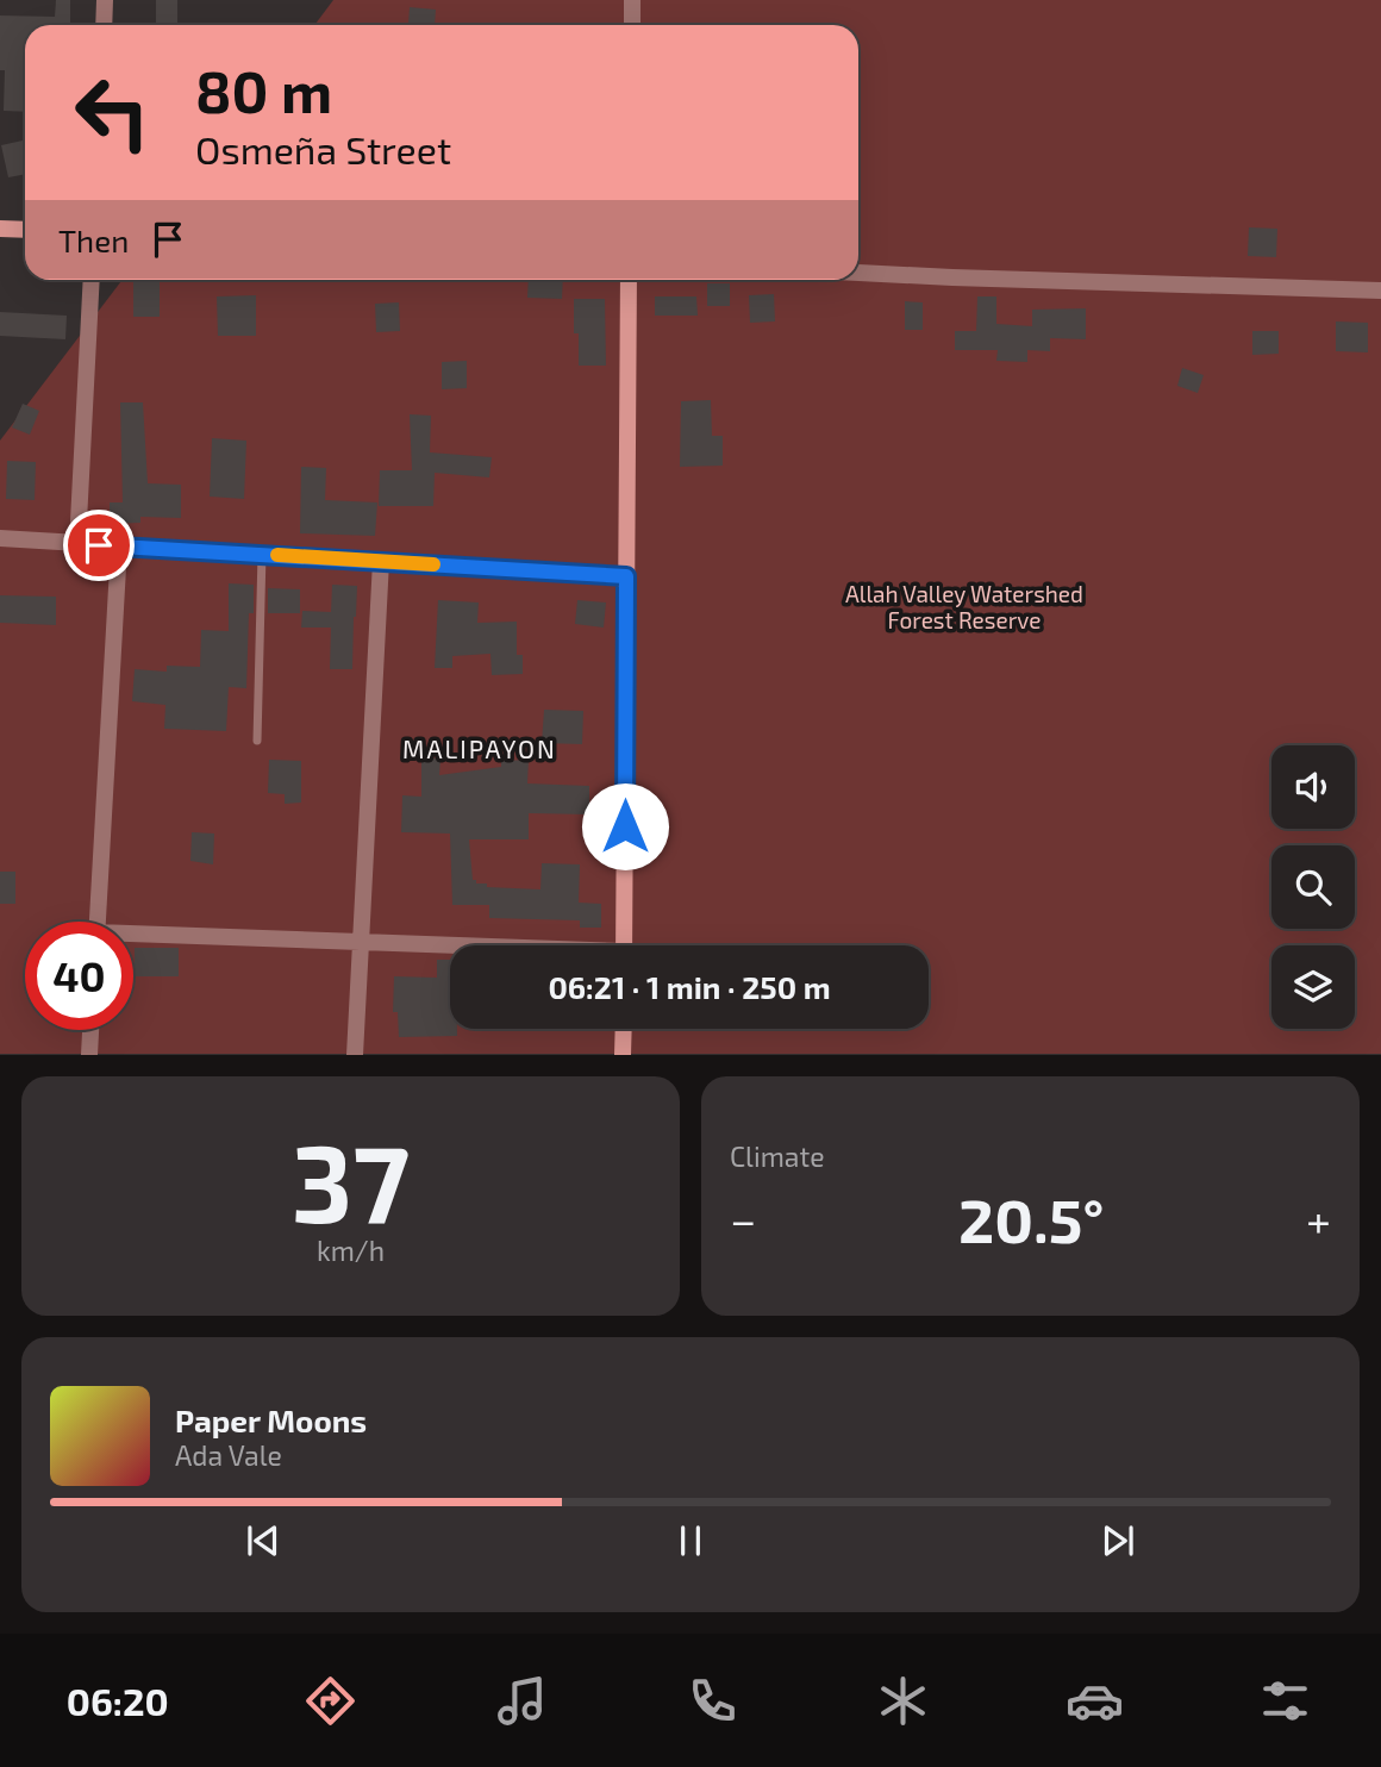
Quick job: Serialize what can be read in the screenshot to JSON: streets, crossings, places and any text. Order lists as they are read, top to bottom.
{
  "districts": ["MALIPAYON"],
  "parks": ["Allah Valley Watershed Forest Reserve"],
  "page": {
    "turn": ["80 m", "Osmeña Street"],
    "then": "Then",
    "limit": "40",
    "trip": "06:21 · 1 min · 250 m",
    "tile": [
      ["37", "km/h"],
      "Climate"
    ],
    "heat": ["−", "20.5°", "+"],
    "song": ["Paper Moons", "Ada Vale"],
    "tabs": "06:20"
  }
}
